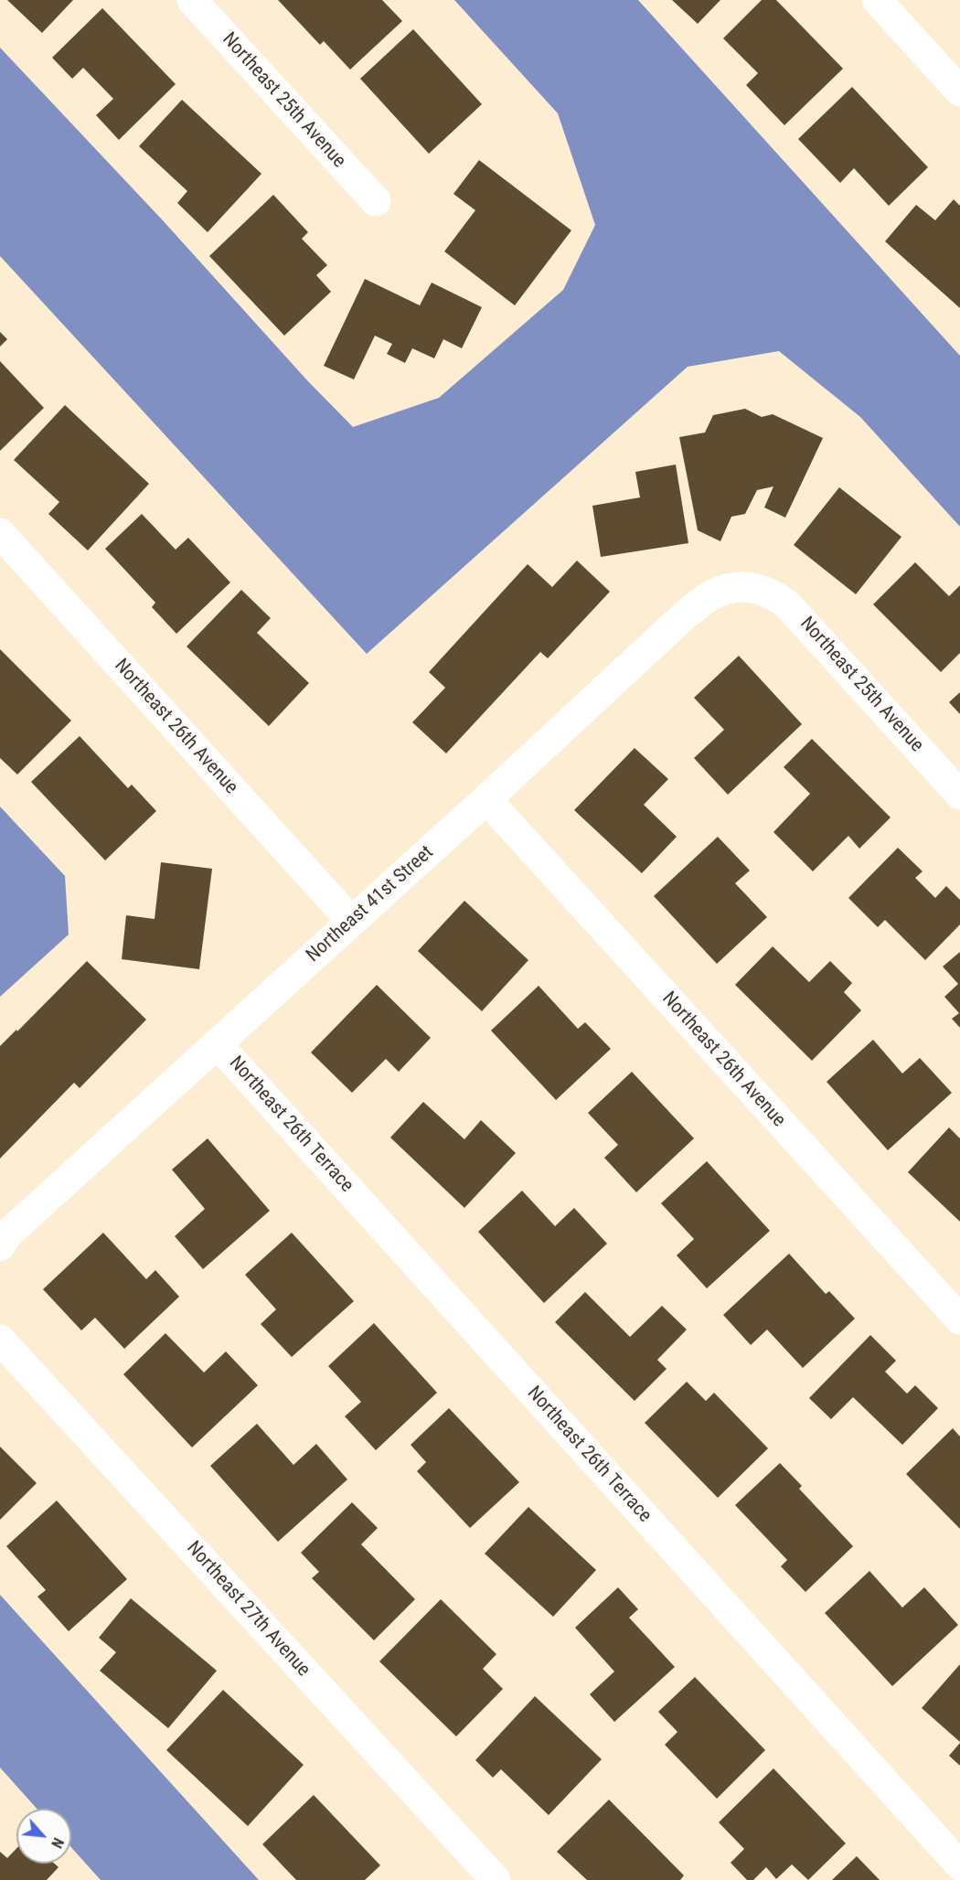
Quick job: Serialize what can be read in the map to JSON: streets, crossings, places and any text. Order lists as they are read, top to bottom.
{
  "streets": {
    "street": [
      "Northeast 25th Avenue",
      "Northeast 26th Avenue",
      "Northeast 41st Street",
      "Northeast 26th Terrace",
      "Northeast 27th Avenue"
    ]
  },
  "crossings": [
    ["Northeast 25th Avenue", "Northeast 41st Street"],
    ["Northeast 26th Avenue", "Northeast 41st Street"],
    ["Northeast 41st Street", "Northeast 26th Terrace"]
  ],
  "north": "bottom right"
}
